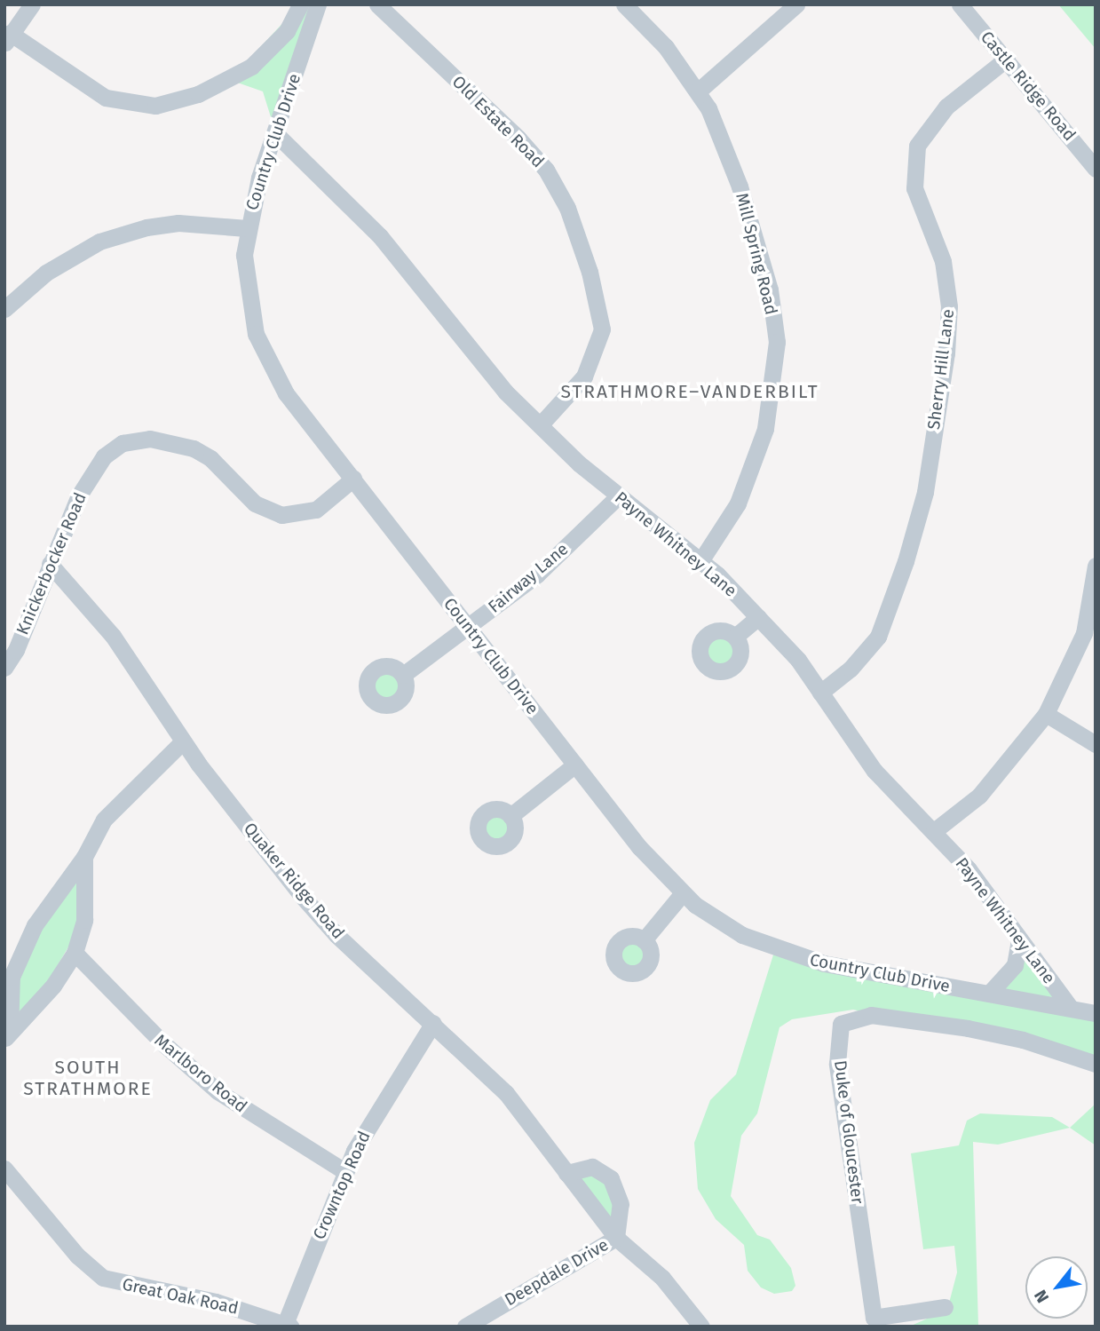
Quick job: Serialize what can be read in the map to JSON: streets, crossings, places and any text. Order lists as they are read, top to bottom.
{
  "streets": {
    "street": [
      "Castle Ridge Road",
      "Old Estate Road",
      "Country Club Drive",
      "Mill Spring Road",
      "Sherry Hill Lane",
      "Payne Whitney Lane",
      "Knickerbocker Road",
      "Fairway Lane",
      "Quaker Ridge Road",
      "Marlboro Road",
      "Duke of Gloucester",
      "Crowntop Road",
      "Deepdale Drive",
      "Great Oak Road"
    ]
  },
  "crossings": [
    ["Castle Ridge Road", "Sherry Hill Lane"],
    ["Old Estate Road", "Payne Whitney Lane"],
    ["Country Club Drive", "Payne Whitney Lane"],
    ["Country Club Drive", "Knickerbocker Road"],
    ["Country Club Drive", "Fairway Lane"],
    ["Mill Spring Road", "Payne Whitney Lane"],
    ["Sherry Hill Lane", "Payne Whitney Lane"],
    ["Payne Whitney Lane", "Fairway Lane"],
    ["Knickerbocker Road", "Quaker Ridge Road"],
    ["Quaker Ridge Road", "Crowntop Road"],
    ["Quaker Ridge Road", "Deepdale Drive"],
    ["Marlboro Road", "Crowntop Road"],
    ["Crowntop Road", "Great Oak Road"]
  ],
  "districts": ["STRATHMORE–VANDERBILT", "SOUTH STRATHMORE"],
  "north": "bottom left"
}
